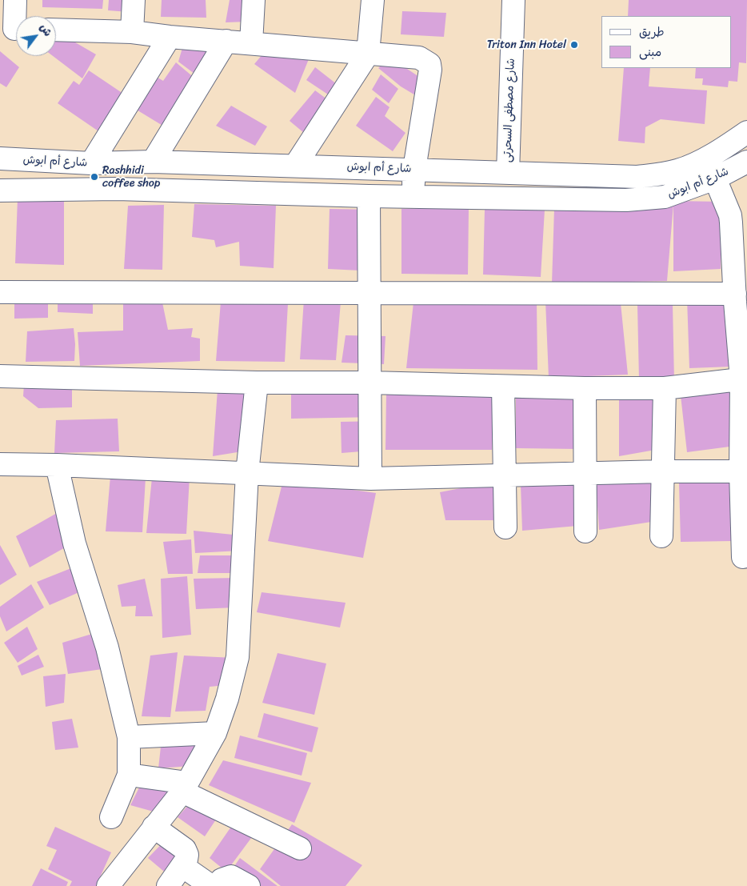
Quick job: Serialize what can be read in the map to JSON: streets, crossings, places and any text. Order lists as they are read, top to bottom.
{
  "streets": {
    "street": ["شارع مصطفى السحرتى", "شارع أم ابوش"]
  },
  "crossings": [
    ["شارع مصطفى السحرتى", "شارع أم ابوش"]
  ],
  "places": ["Triton Inn Hotel", "Rashhidi coffee shop"],
  "legend": ["طريق", "مبنى"],
  "north": "top right"
}
